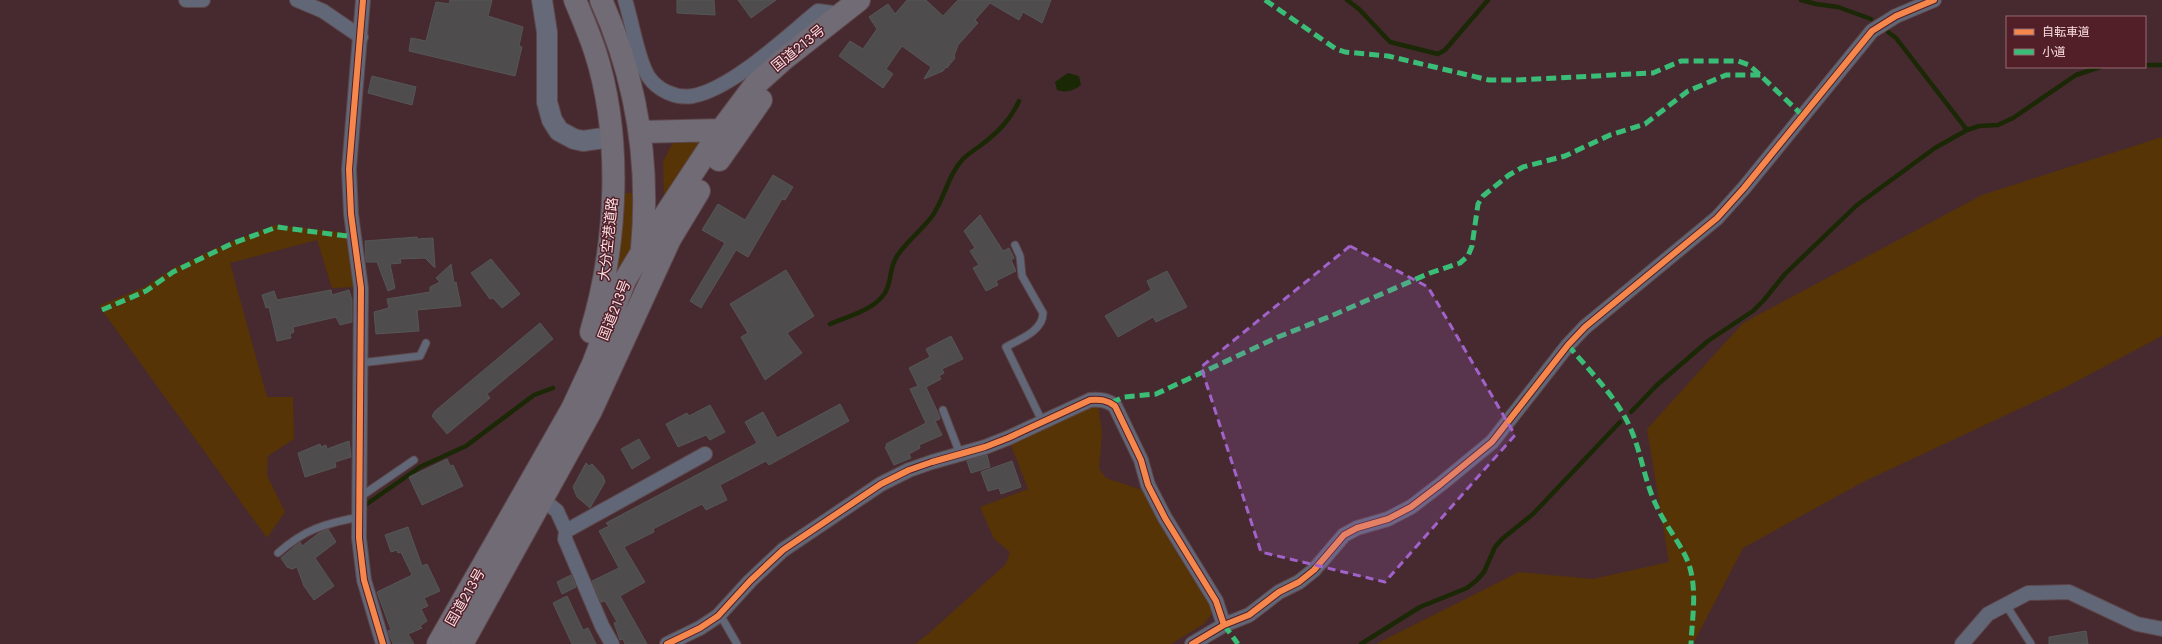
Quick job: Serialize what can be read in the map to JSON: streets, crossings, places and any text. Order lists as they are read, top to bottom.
{
  "streets": {
    "highway": ["国道213号", "大分空港道路"]
  },
  "crossings": [
    ["国道213号", "大分空港道路"]
  ],
  "legend": ["自転車道", "小道"]
}
